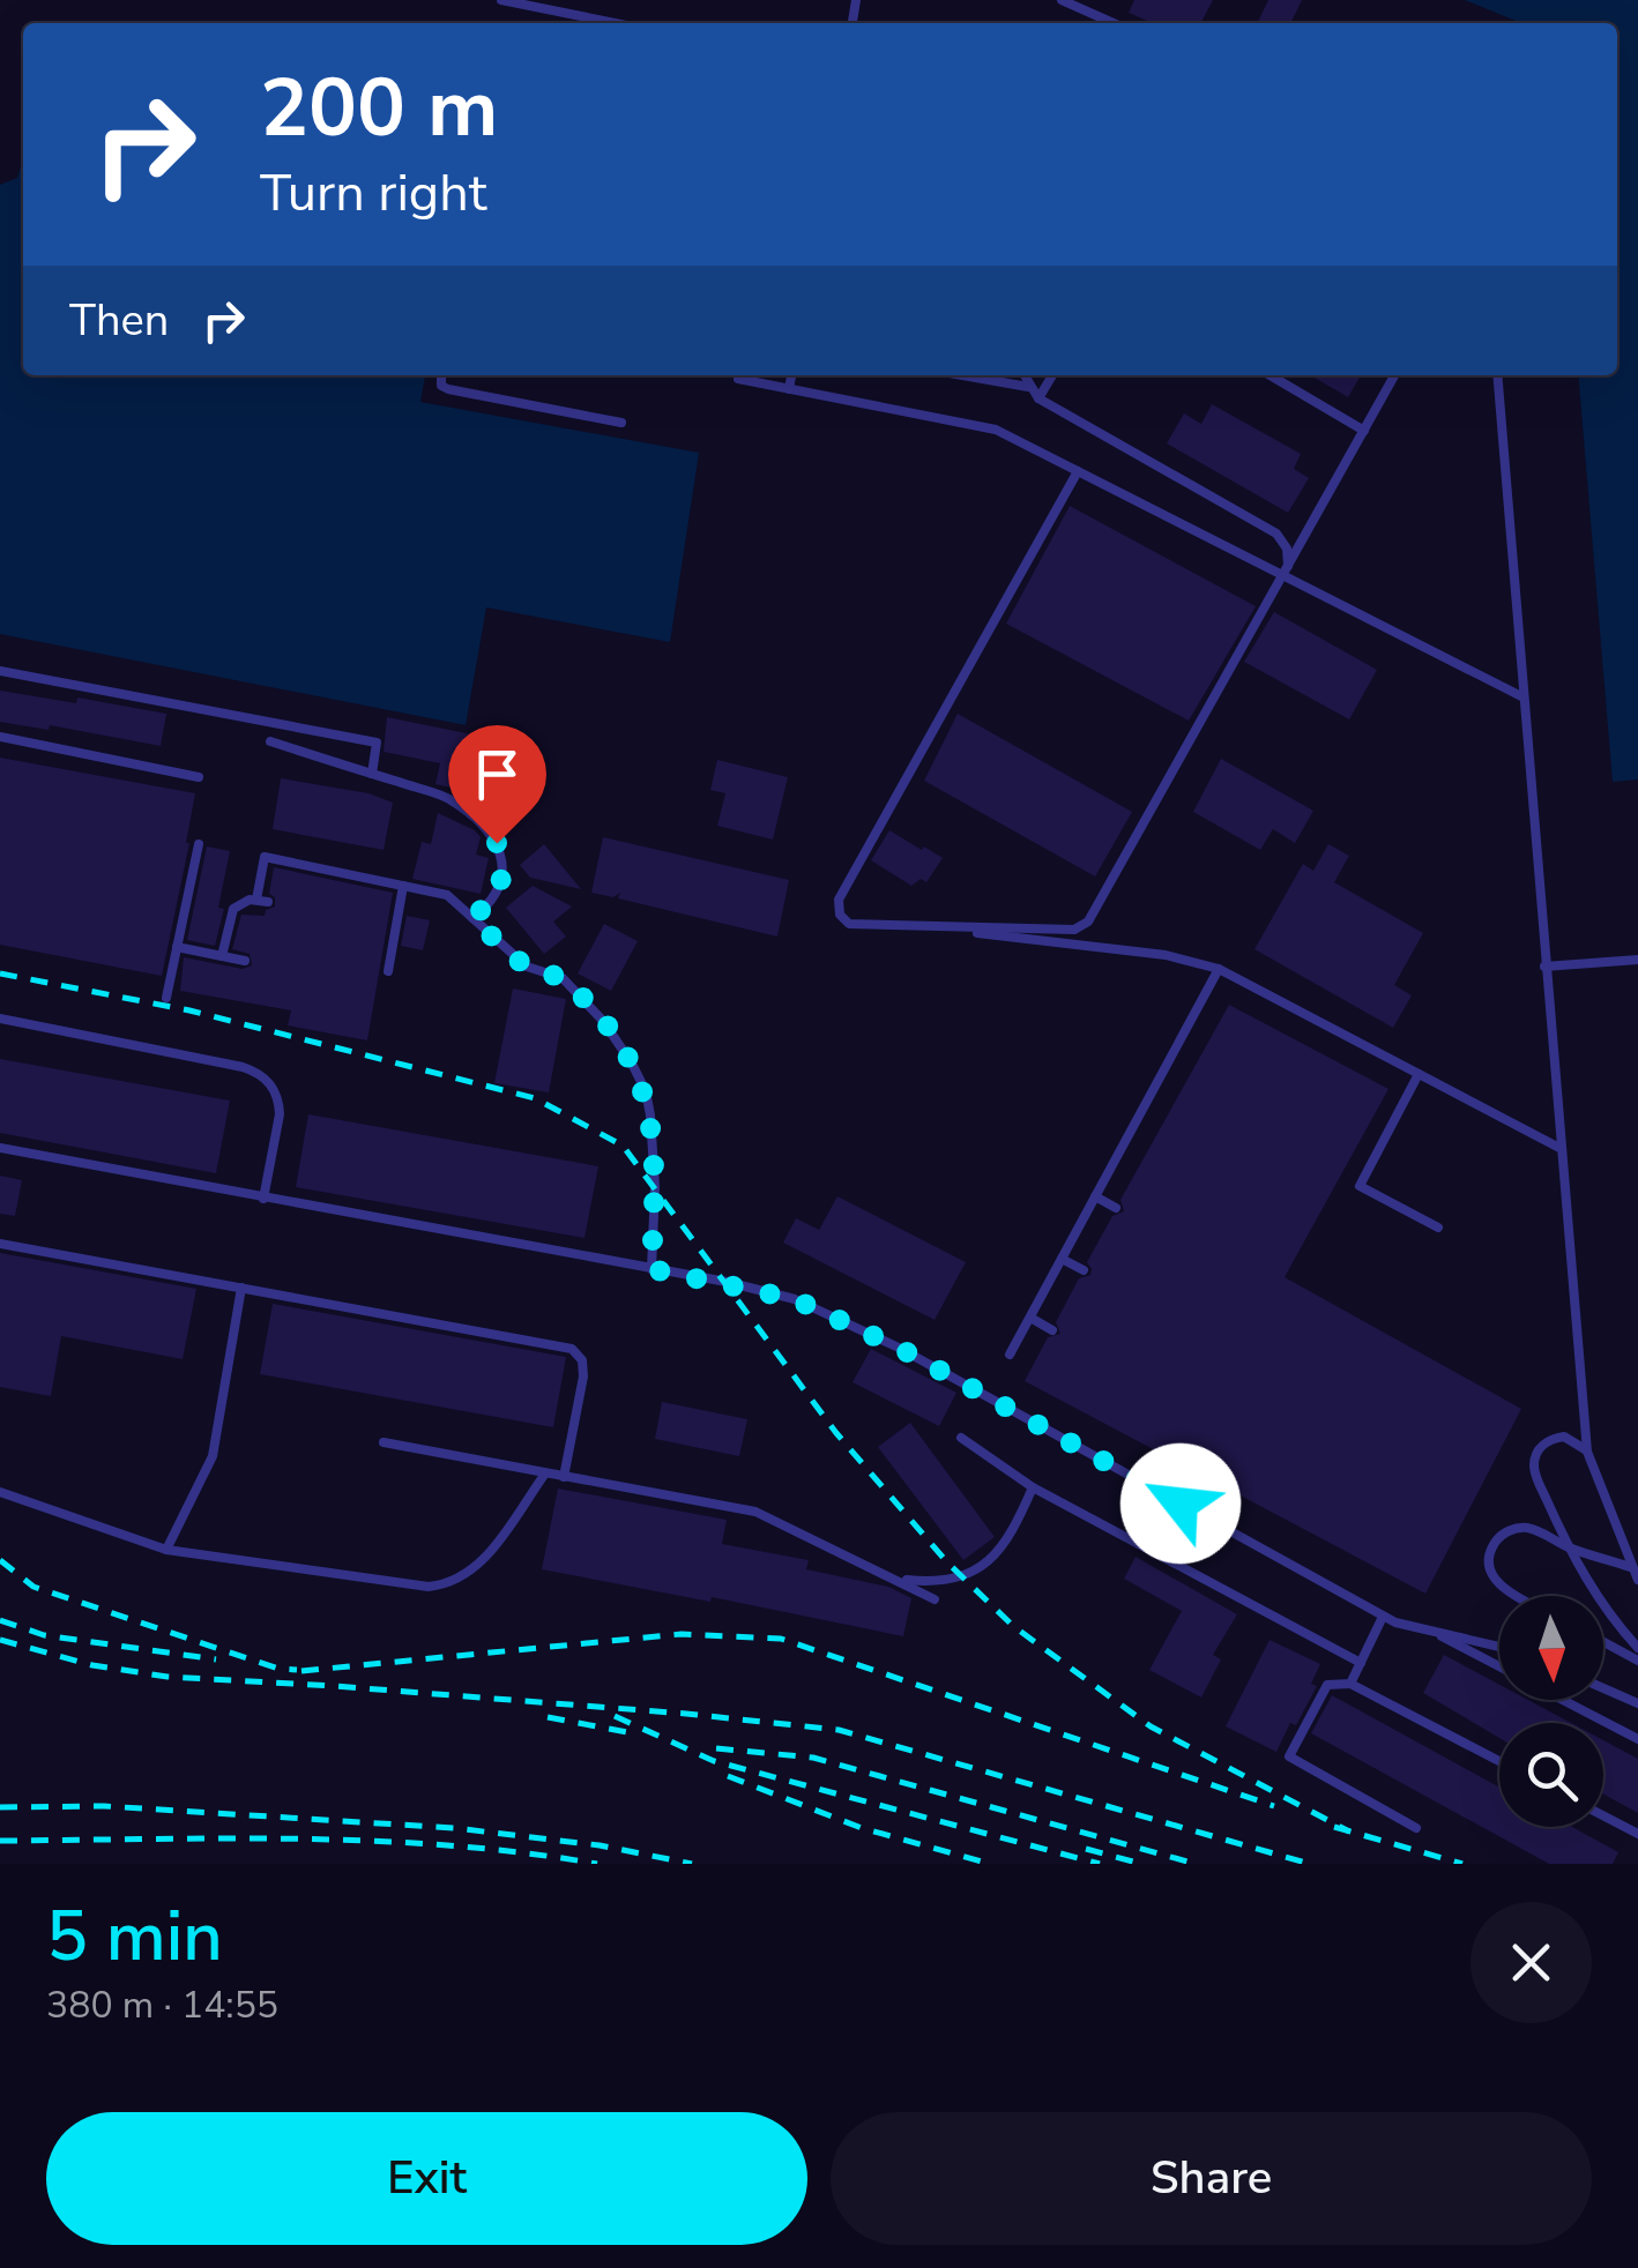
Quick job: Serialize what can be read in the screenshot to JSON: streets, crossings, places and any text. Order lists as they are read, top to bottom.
{
  "north": "bottom",
  "page": {
    "turn": ["200 m", "Turn right"],
    "then": "Then",
    "heading": ["5 min", "380 m · 14:55"],
    "buttons": ["Exit", "Share"]
  }
}
